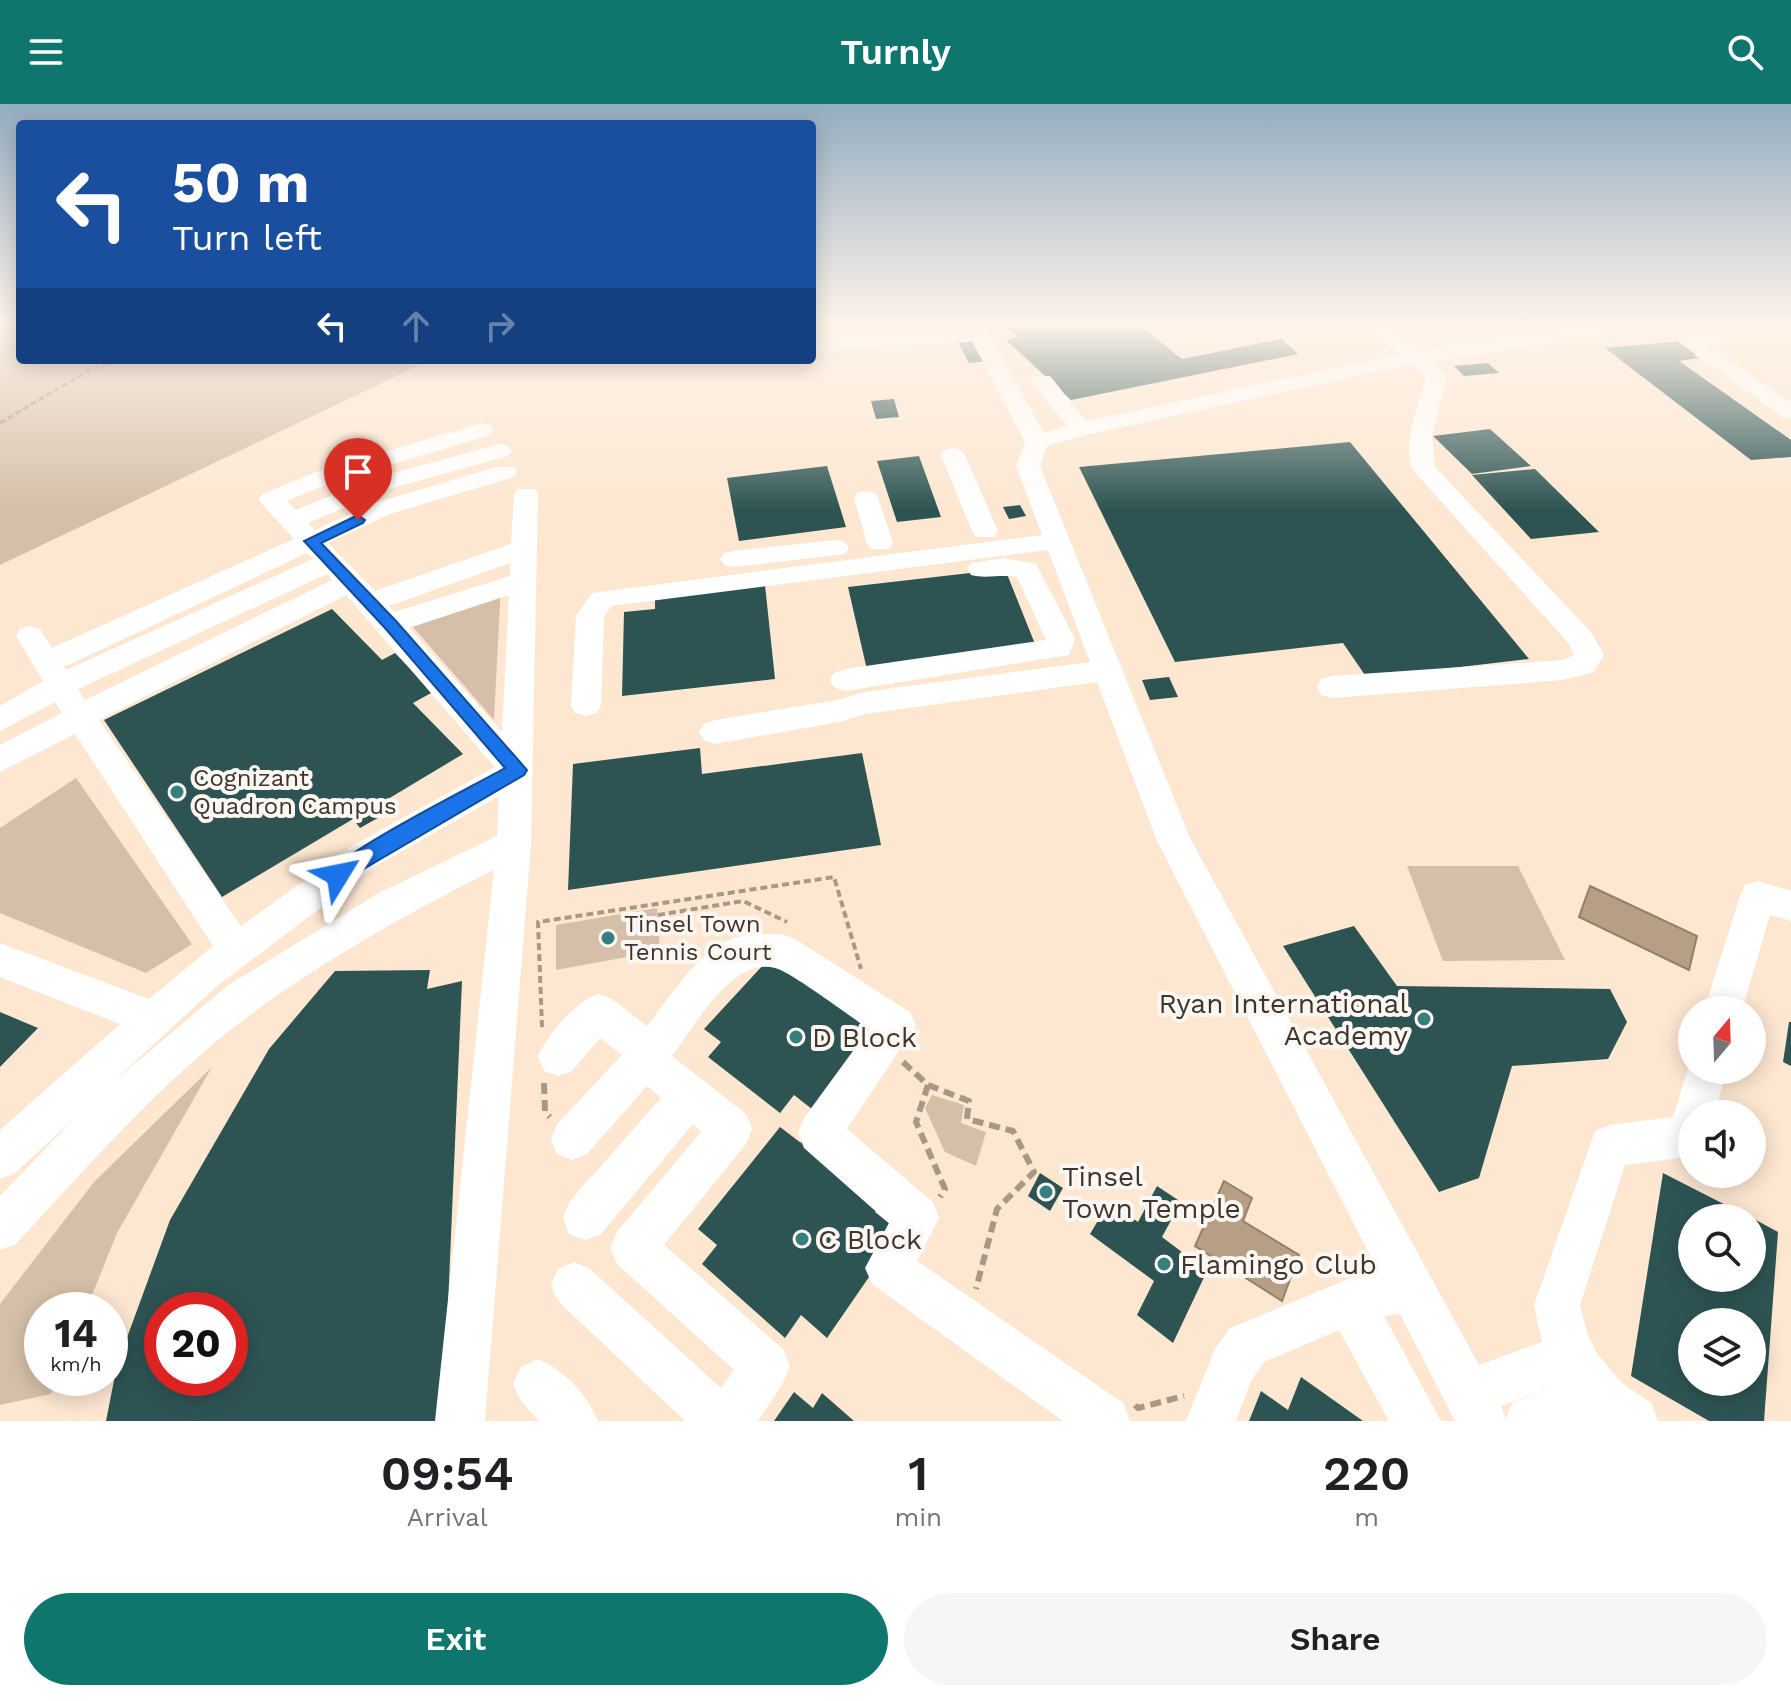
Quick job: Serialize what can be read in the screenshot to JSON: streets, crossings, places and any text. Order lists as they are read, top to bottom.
{
  "places": [
    "Cognizant Quadron Campus",
    "Tinsel Town Tennis Court",
    "Ryan International Academy",
    "D Block",
    "Tinsel Town Temple",
    "C Block",
    "Flamingo Club"
  ],
  "north": "top",
  "page": {
    "header": "Turnly",
    "turn": ["50 m", "Turn left"],
    "speed": "14 km/h",
    "limit": "20",
    "eta": [
      "09:54",
      "Arrival",
      "1",
      "min",
      "220",
      "m"
    ],
    "buttons": ["Exit", "Share"]
  }
}
